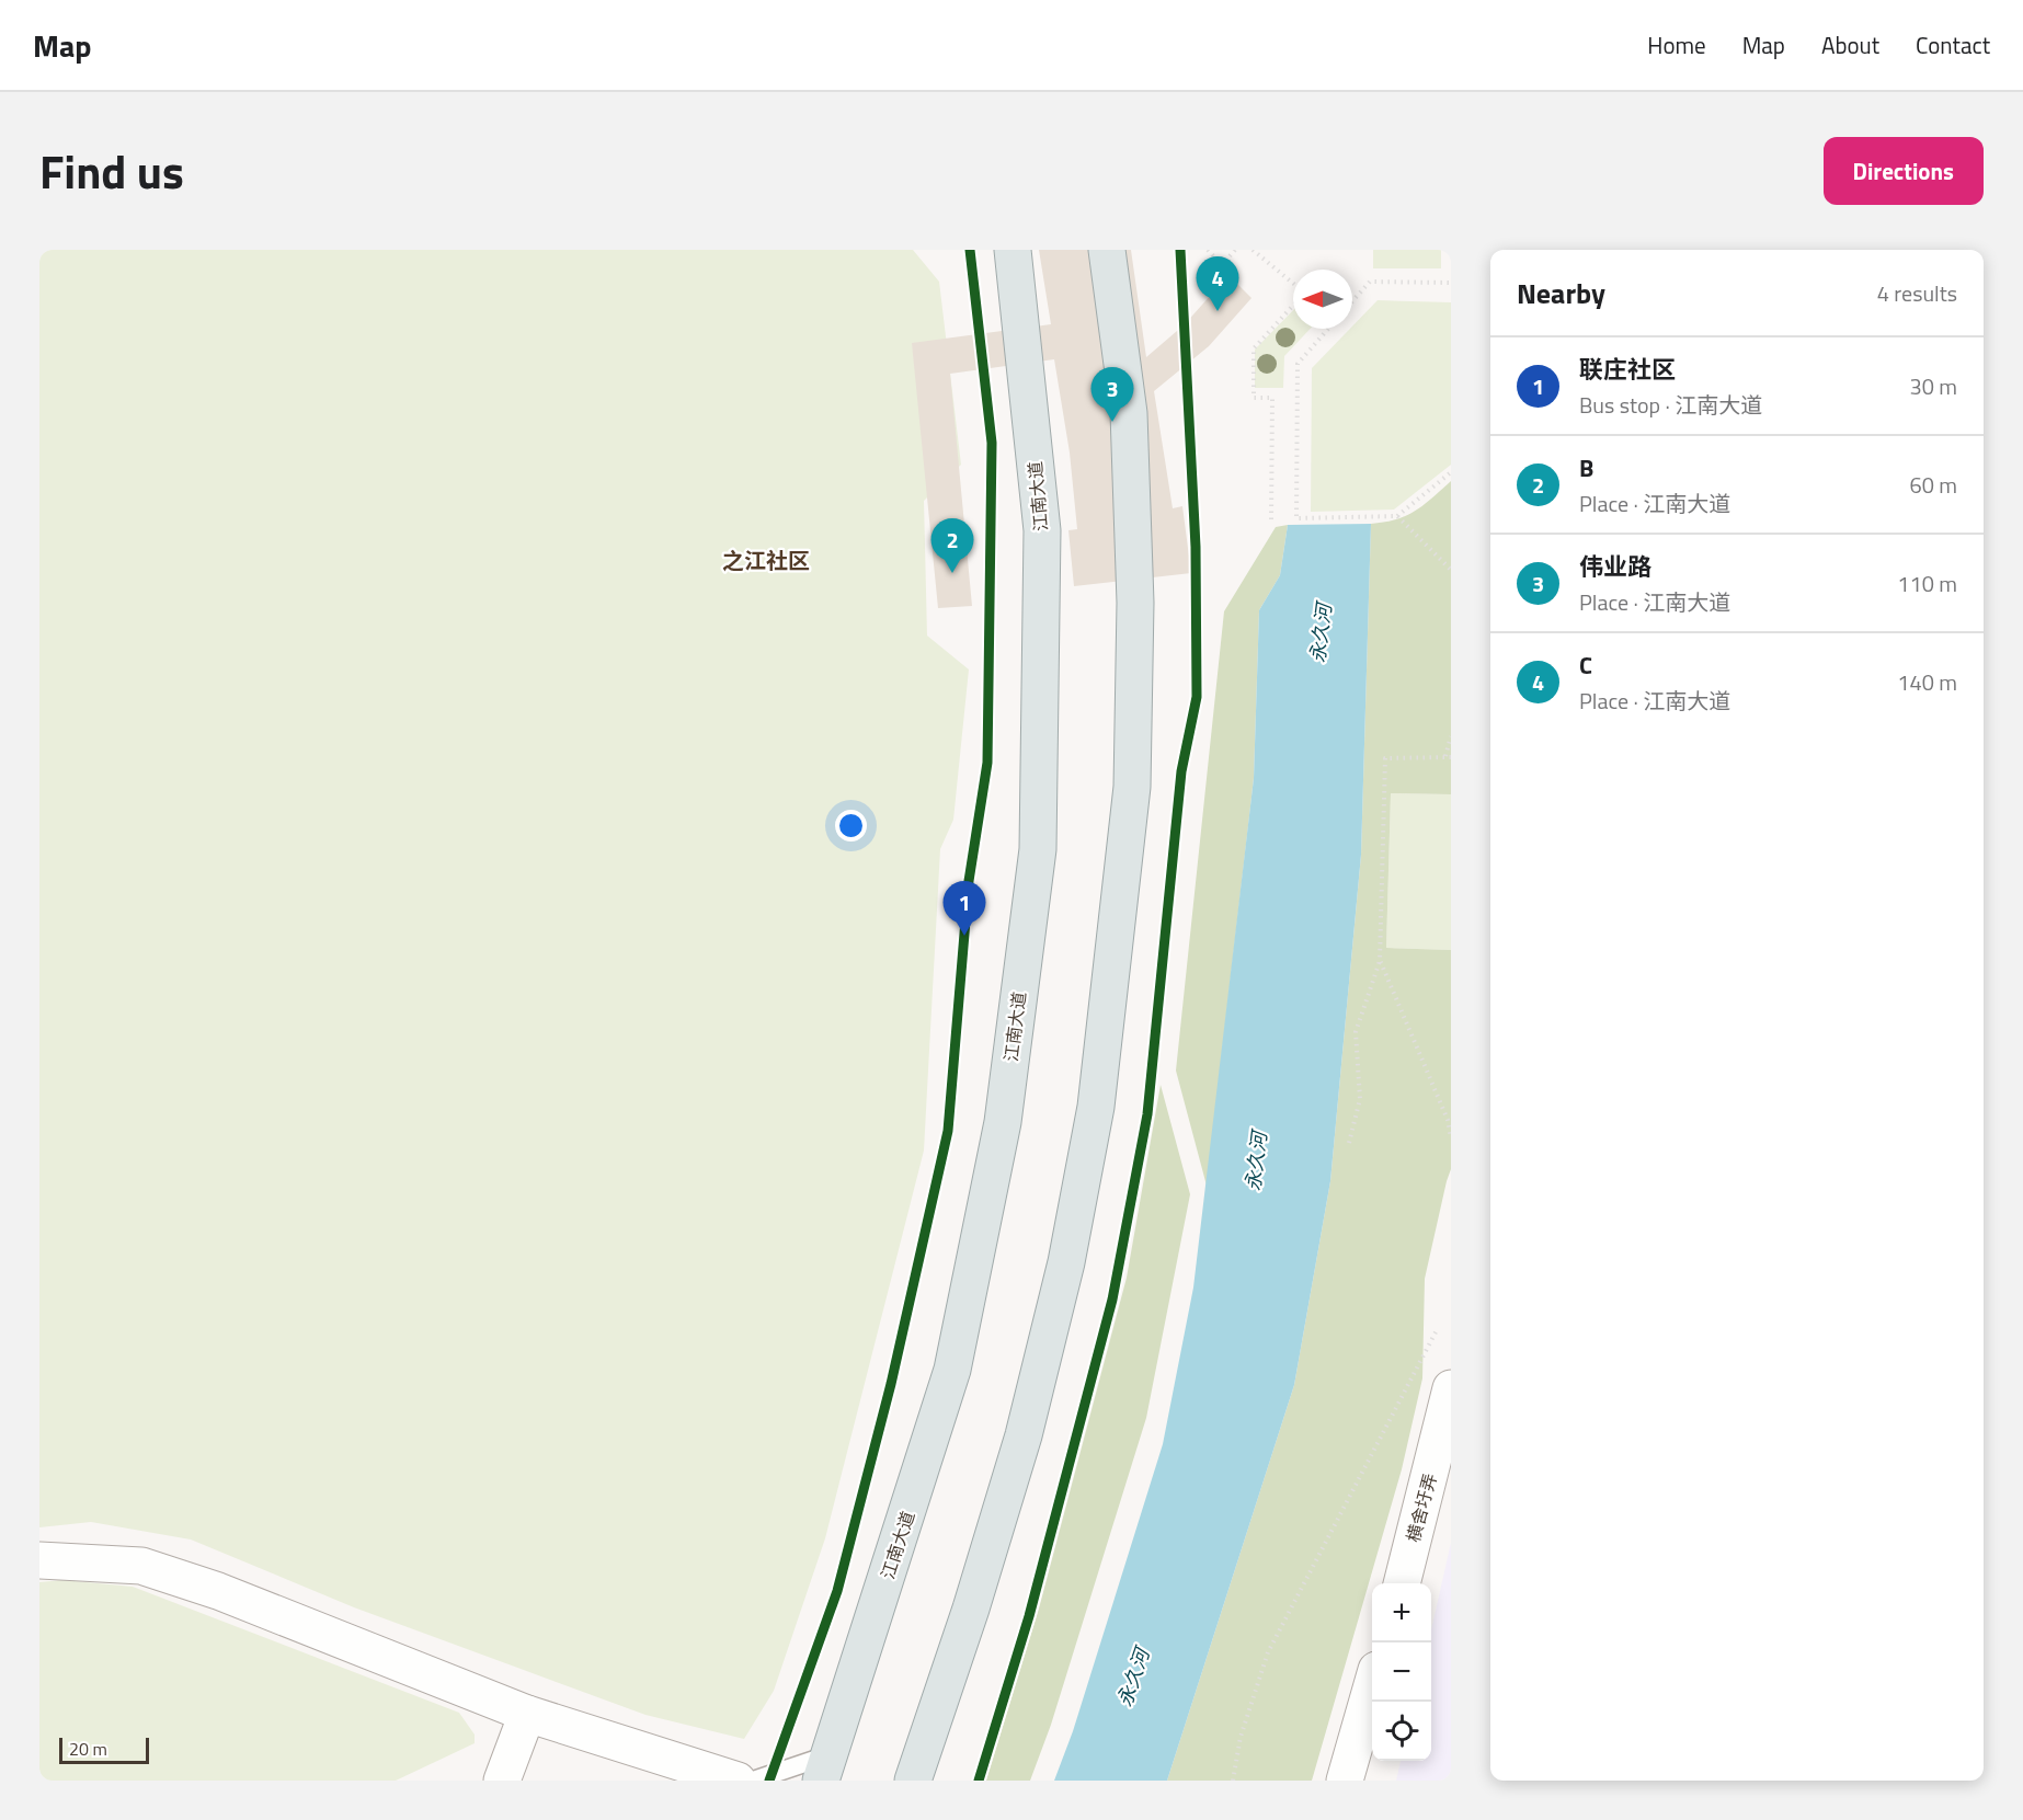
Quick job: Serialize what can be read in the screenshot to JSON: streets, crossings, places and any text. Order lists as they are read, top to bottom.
{
  "streets": {
    "main road": ["江南大道"],
    "street": ["横舍圩弄"]
  },
  "districts": ["之江社区"],
  "water": ["永久河"],
  "scale_bar": "20 m",
  "north": "left",
  "page": {
    "header": "Map",
    "nav": [
      "Home",
      "Map",
      "About",
      "Contact"
    ],
    "title": "Find us",
    "buttons": "Directions",
    "heading": ["Nearby", "4 results"],
    "pins": [
      "4",
      "3",
      "2",
      "1"
    ],
    "list": [
      {
        "mark": "1",
        "name": "联庄社区",
        "note": "Bus stop · 江南大道",
        "value": "30 m"
      },
      {
        "mark": "2",
        "name": "B",
        "note": "Place · 江南大道",
        "value": "60 m"
      },
      {
        "mark": "3",
        "name": "伟业路",
        "note": "Place · 江南大道",
        "value": "110 m"
      },
      {
        "mark": "4",
        "name": "C",
        "note": "Place · 江南大道",
        "value": "140 m"
      }
    ],
    "map_buttons": ["+", "−"],
    "scale": "20 m"
  }
}
